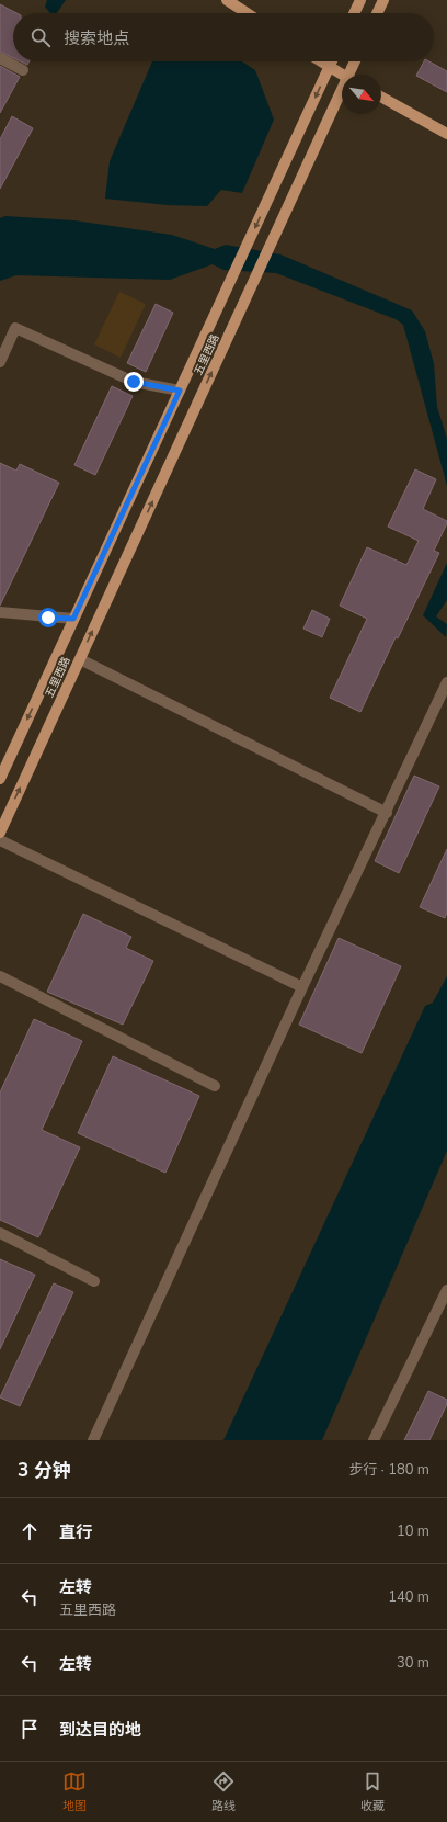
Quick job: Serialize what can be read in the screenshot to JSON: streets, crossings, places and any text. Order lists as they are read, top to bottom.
{
  "streets": {
    "main road": ["五里西路"]
  },
  "north": "bottom right",
  "page": {
    "search": "搜索地点",
    "heading": ["3 分钟", "步行 · 180 m"],
    "list": [
      ["直行", "10 m"],
      ["左转", "五里西路", "140 m"],
      ["左转", "30 m"],
      "到达目的地"
    ],
    "nav": ["地图", "路线", "收藏"]
  }
}
